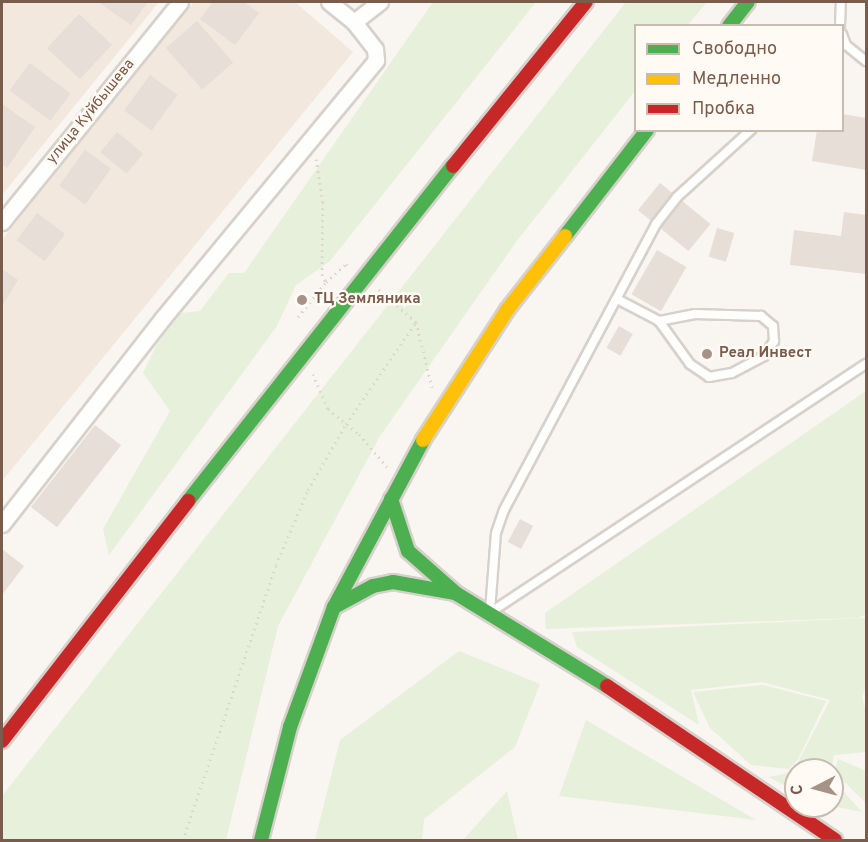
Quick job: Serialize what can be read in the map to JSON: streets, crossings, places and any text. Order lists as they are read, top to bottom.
{
  "streets": {
    "street": ["улица Куйбышева"]
  },
  "places": ["ТЦ Земляника", "Реал Инвест"],
  "legend": ["Свободно", "Медленно", "Пробка"],
  "north": "left"
}
